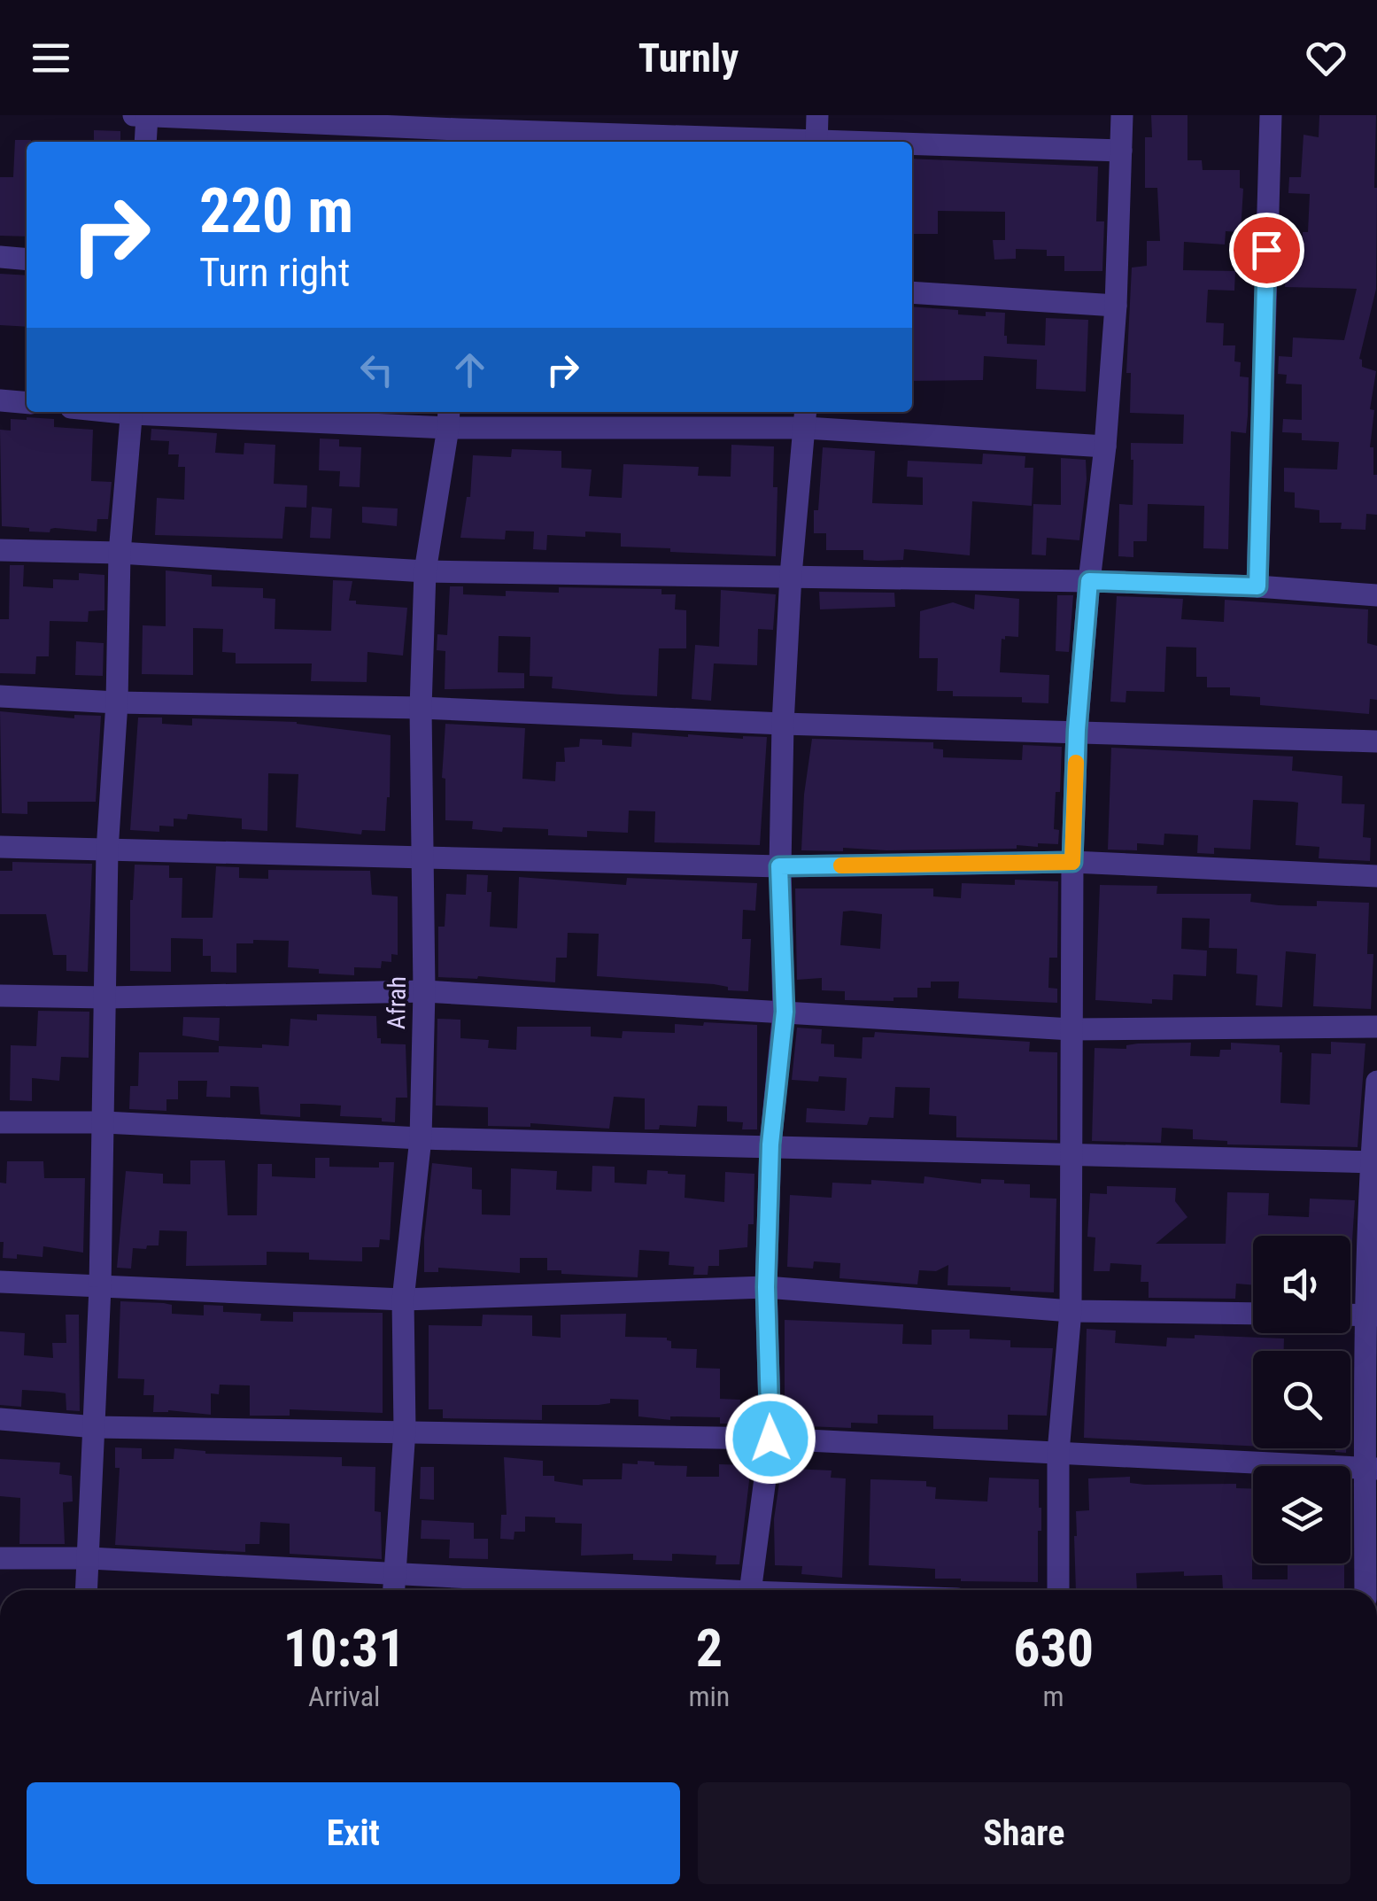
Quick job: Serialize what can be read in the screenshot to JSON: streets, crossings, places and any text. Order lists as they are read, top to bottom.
{
  "streets": {
    "street": ["Afrah"]
  },
  "page": {
    "header": "Turnly",
    "turn": ["220 m", "Turn right"],
    "eta": [
      "10:31",
      "Arrival",
      "2",
      "min",
      "630",
      "m"
    ],
    "buttons": ["Exit", "Share"]
  }
}
